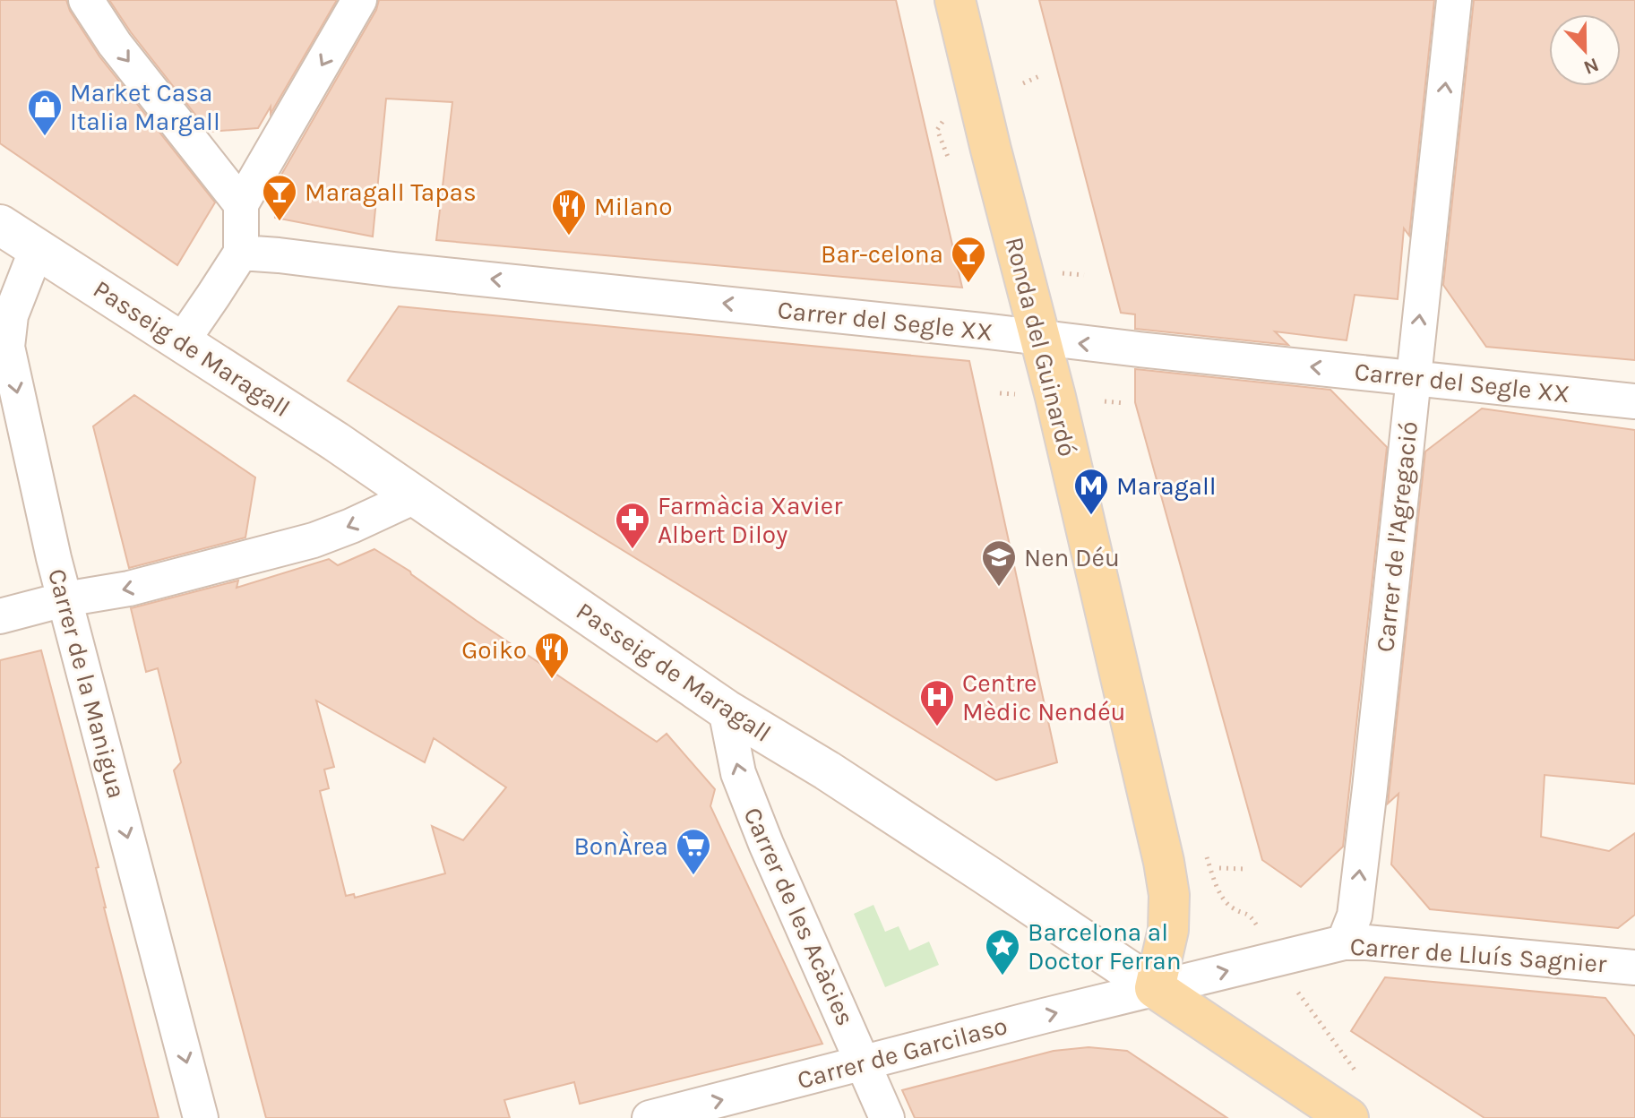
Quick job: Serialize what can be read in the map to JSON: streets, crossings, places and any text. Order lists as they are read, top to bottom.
{
  "streets": {
    "main road": ["Ronda del Guinardó", "Passeig de Maragall"],
    "street": [
      "Carrer del Segle XX",
      "Carrer de l'Agregació",
      "Carrer de la Manigua",
      "Carrer de les Acàcies",
      "Carrer de Lluís Sagnier",
      "Carrer de Garcilaso"
    ]
  },
  "crossings": [
    ["Carrer del Segle XX", "Ronda del Guinardó"],
    ["Carrer del Segle XX", "Carrer de l'Agregació"],
    ["Ronda del Guinardó", "Passeig de Maragall"],
    ["Ronda del Guinardó", "Carrer de Lluís Sagnier"],
    ["Ronda del Guinardó", "Carrer de Garcilaso"],
    ["Passeig de Maragall", "Carrer de la Manigua"],
    ["Passeig de Maragall", "Carrer de les Acàcies"],
    ["Passeig de Maragall", "Carrer de Lluís Sagnier"],
    ["Passeig de Maragall", "Carrer de Garcilaso"],
    ["Carrer de l'Agregació", "Carrer de Lluís Sagnier"],
    ["Carrer de les Acàcies", "Carrer de Garcilaso"],
    ["Carrer de Lluís Sagnier", "Carrer de Garcilaso"]
  ],
  "one_way": [
    "Carrer del Segle XX",
    "Carrer de l'Agregació",
    "Carrer de la Manigua",
    "Carrer de les Acàcies",
    "Carrer de Lluís Sagnier",
    "Carrer de Garcilaso"
  ],
  "places": {
    "shop": ["Market Casa Italia Margall"],
    "bar": ["Maragall Tapas", "Bar-celona"],
    "restaurant": ["Milano", "Goiko"],
    "metro station": ["Maragall"],
    "pharmacy": ["Farmàcia Xavier Albert Diloy"],
    "school or university": ["Nen Déu"],
    "hospital": ["Centre Mèdic Nendéu"],
    "supermarket": ["BonÀrea"],
    "place": ["Barcelona al Doctor Ferran"]
  },
  "north": "bottom"
}
